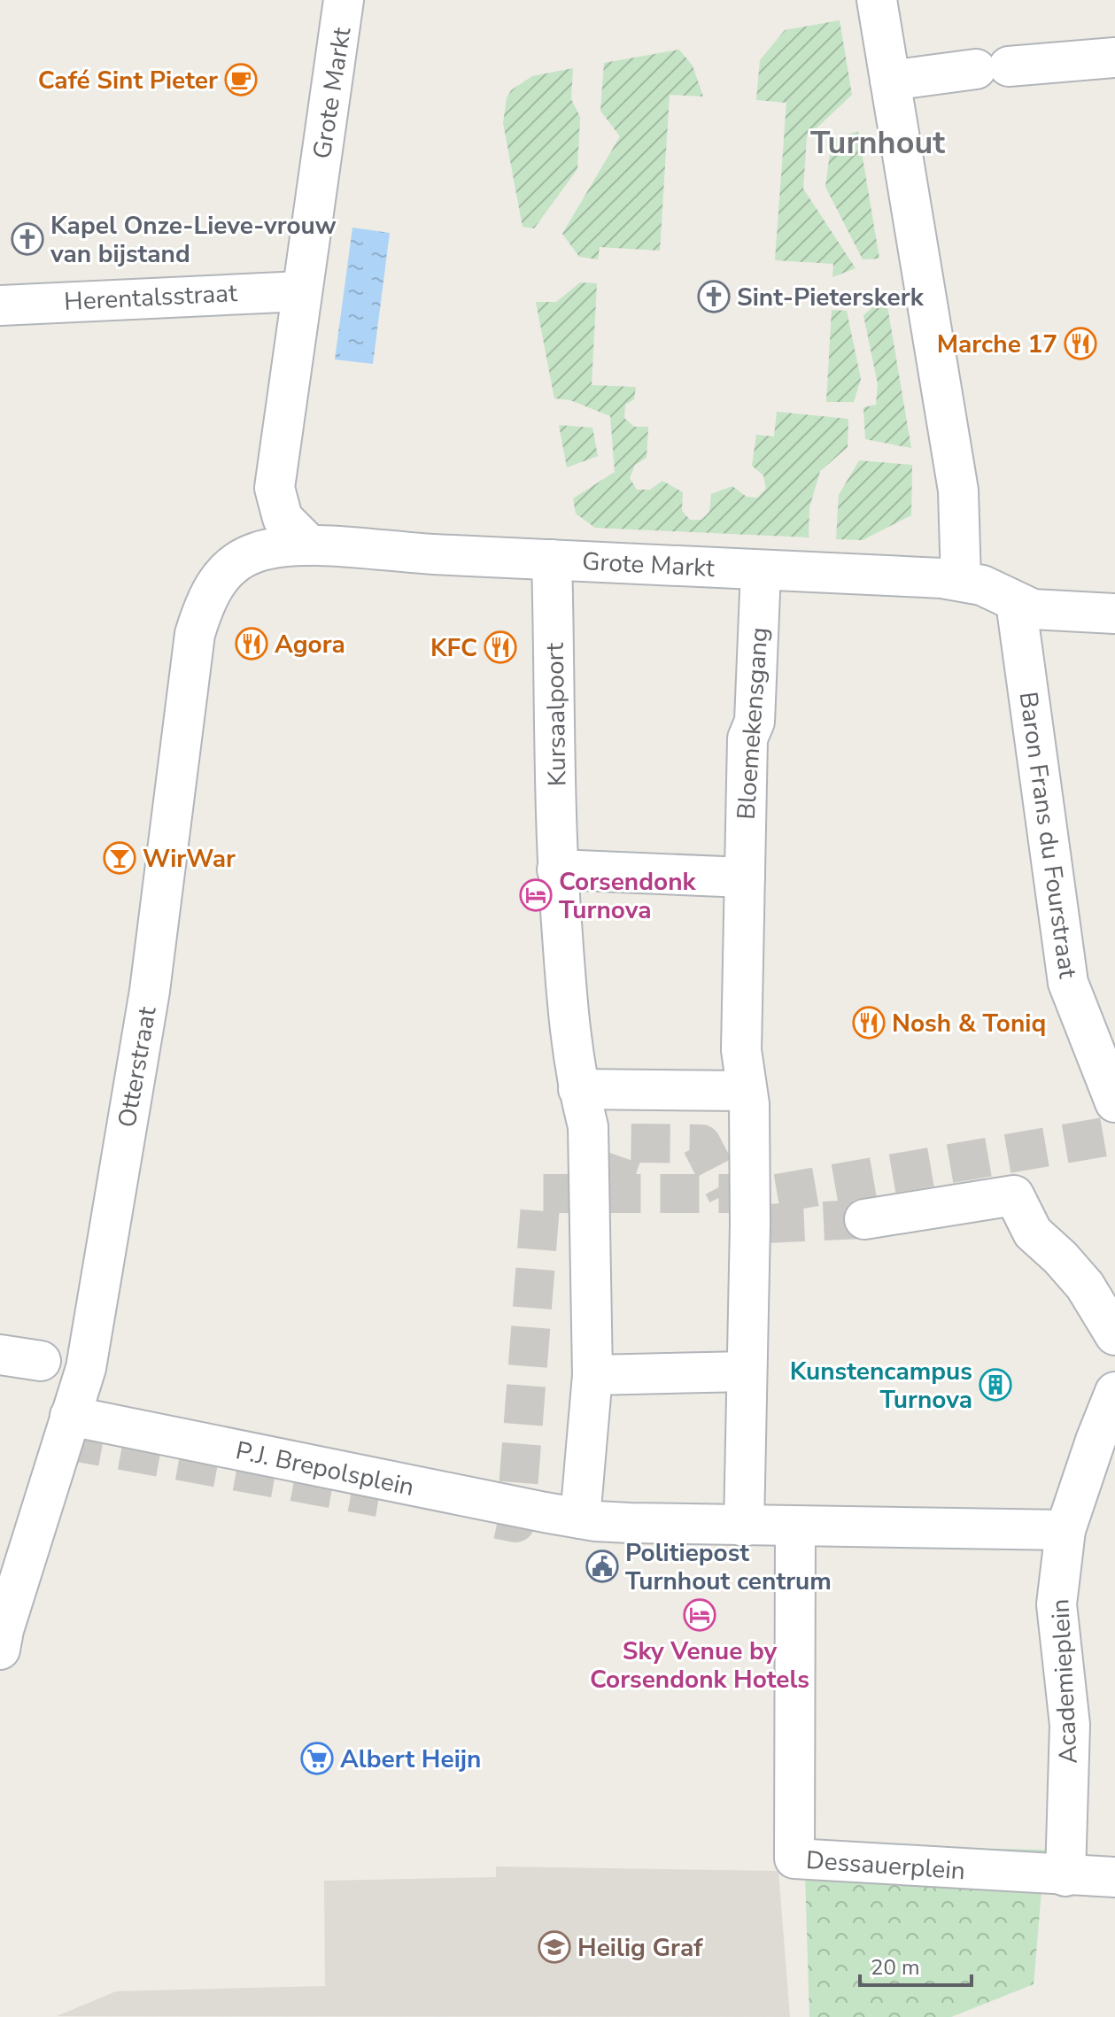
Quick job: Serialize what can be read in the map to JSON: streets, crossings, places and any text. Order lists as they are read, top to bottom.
{
  "streets": {
    "street": [
      "Grote Markt",
      "Herentalsstraat",
      "Kursaalpoort",
      "Bloemekensgang",
      "Baron Frans du Fourstraat",
      "Otterstraat",
      "P.J. Brepolsplein",
      "Academieplein",
      "Dessauerplein"
    ]
  },
  "crossings": [
    ["Grote Markt", "Herentalsstraat"],
    ["Grote Markt", "Kursaalpoort"],
    ["Grote Markt", "Bloemekensgang"],
    ["Grote Markt", "Baron Frans du Fourstraat"],
    ["Grote Markt", "Otterstraat"],
    ["Otterstraat", "P.J. Brepolsplein"],
    ["P.J. Brepolsplein", "Dessauerplein"],
    ["Academieplein", "Dessauerplein"]
  ],
  "districts": ["Turnhout"],
  "places": {
    "cafe": ["Café Sint Pieter"],
    "church": ["Kapel Onze-Lieve-vrouw van bijstand", "Sint-Pieterskerk"],
    "restaurant": [
      "Marche 17",
      "Agora",
      "KFC",
      "Nosh & Toniq"
    ],
    "bar": ["WirWar"],
    "hotel": ["Corsendonk Turnova", "Sky Venue by Corsendonk Hotels"],
    "building": ["Kunstencampus Turnova"],
    "public building": ["Politiepost Turnhout centrum"],
    "supermarket": ["Albert Heijn"],
    "school or university": ["Heilig Graf"]
  },
  "scale_bar": "20 m"
}
